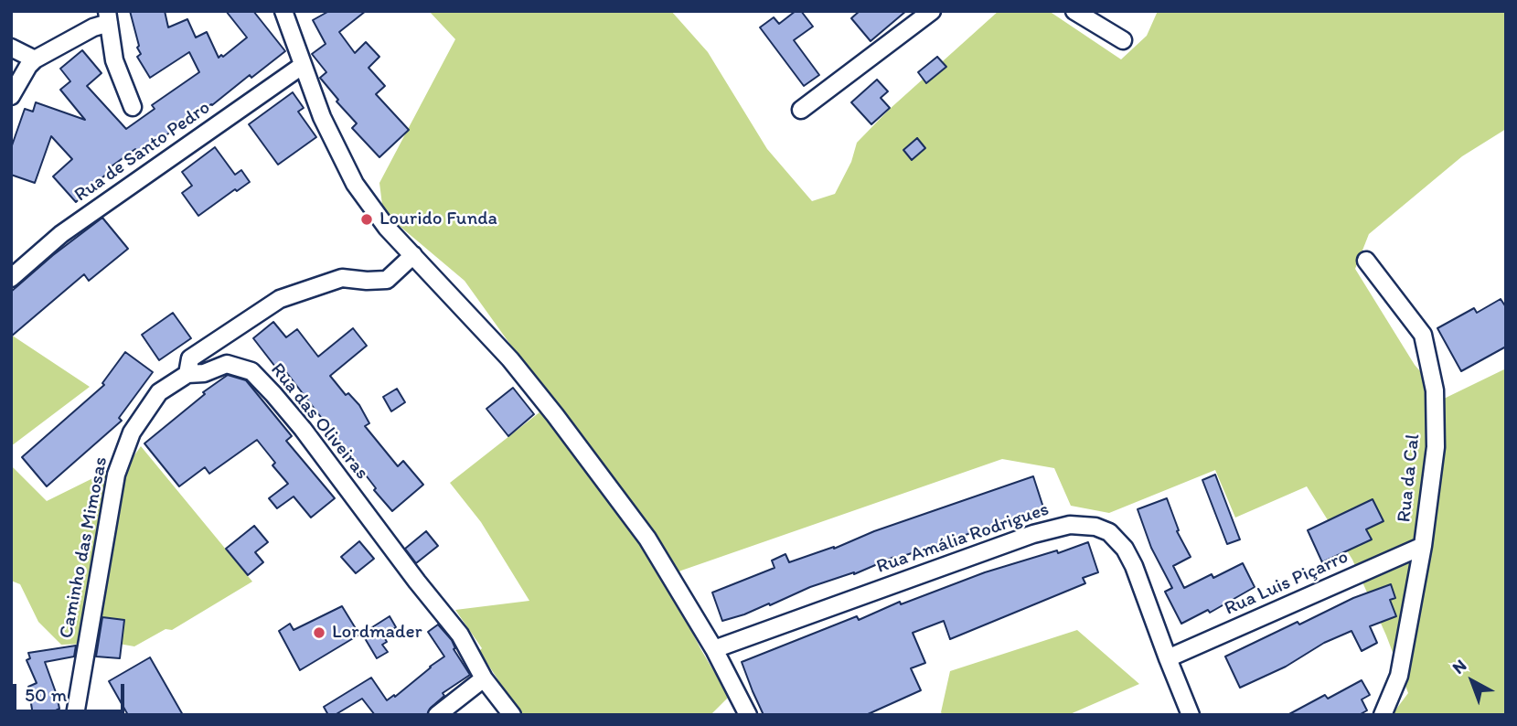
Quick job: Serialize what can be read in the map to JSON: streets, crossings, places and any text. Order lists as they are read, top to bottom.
{
  "streets": {
    "street": [
      "Rua de Santo Pedro",
      "Rua das Oliveiras",
      "Rua da Cal",
      "Rua Amália Rodrigues",
      "Caminho das Mimosas",
      "Rua Luis Piçarro"
    ]
  },
  "crossings": [
    ["Rua das Oliveiras", "Caminho das Mimosas"],
    ["Rua da Cal", "Rua Luis Piçarro"],
    ["Rua Amália Rodrigues", "Rua Luis Piçarro"]
  ],
  "places": ["Lourido Funda", "Lordmader"],
  "scale_bar": "50 m",
  "north": "top left"
}
